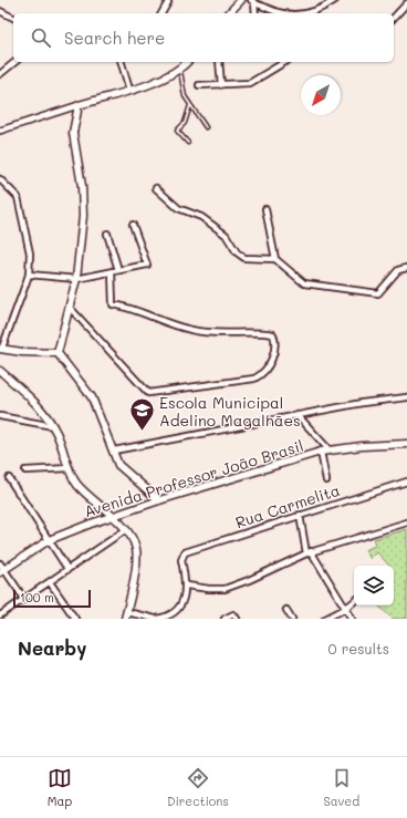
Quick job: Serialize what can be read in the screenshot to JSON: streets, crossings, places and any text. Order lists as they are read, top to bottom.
{
  "streets": {
    "street": ["Avenida Professor João Brasil", "Rua Carmelita"]
  },
  "places": {
    "school or university": ["Escola Municipal Adelino Magalhães"]
  },
  "scale_bar": "100 m",
  "north": "bottom left",
  "page": {
    "search": "Search here",
    "scale": "100 m",
    "heading": ["Nearby", "0 results"],
    "nav": ["Map", "Directions", "Saved"]
  }
}
